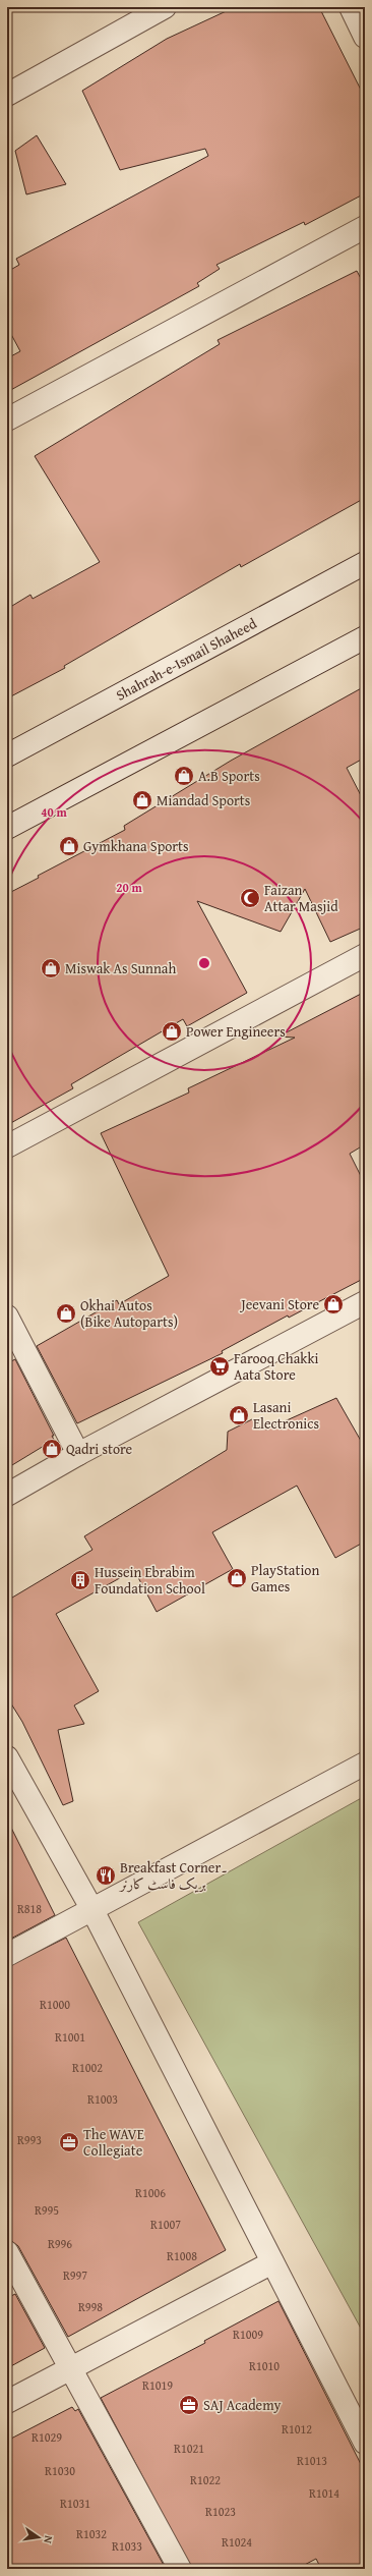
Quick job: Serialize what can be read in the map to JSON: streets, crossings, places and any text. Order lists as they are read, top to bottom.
{
  "streets": {
    "street": ["Shahrah-e-Ismail Shaheed"]
  },
  "places": {
    "shop": [
      "A.B Sports",
      "Miandad Sports",
      "Gymkhana Sports",
      "Miswak As Sunnah",
      "Power Engineers",
      "Jeevani Store",
      "Okhai Autos (Bike Autoparts)",
      "Lasani Electronics",
      "Qadri store",
      "PlayStation Games"
    ],
    "mosque": ["Faizan Attar Masjid"],
    "supermarket": ["Farooq Chakki Aata Store"],
    "building": ["Hussein Ebrabim Foundation School"],
    "restaurant": ["Breakfast Corner۔ بریک فاسٹ کارنر"],
    "office": ["The WAVE Collegiate", "SAJ Academy"]
  },
  "house_numbers": [
    "R818",
    "R1000",
    "R1001",
    "R1002",
    "R1003",
    "R993",
    "R1006",
    "R995",
    "R1007",
    "R996",
    "R1008",
    "R997",
    "R998",
    "R1009",
    "R1010",
    "R1019",
    "R1012",
    "R1029",
    "R1021",
    "R1013",
    "R1030",
    "R1022",
    "R1014",
    "R1031",
    "R1023",
    "R1032",
    "R1024",
    "R1033"
  ],
  "north": "right",
  "rings": ["40 m", "20 m"]
}
